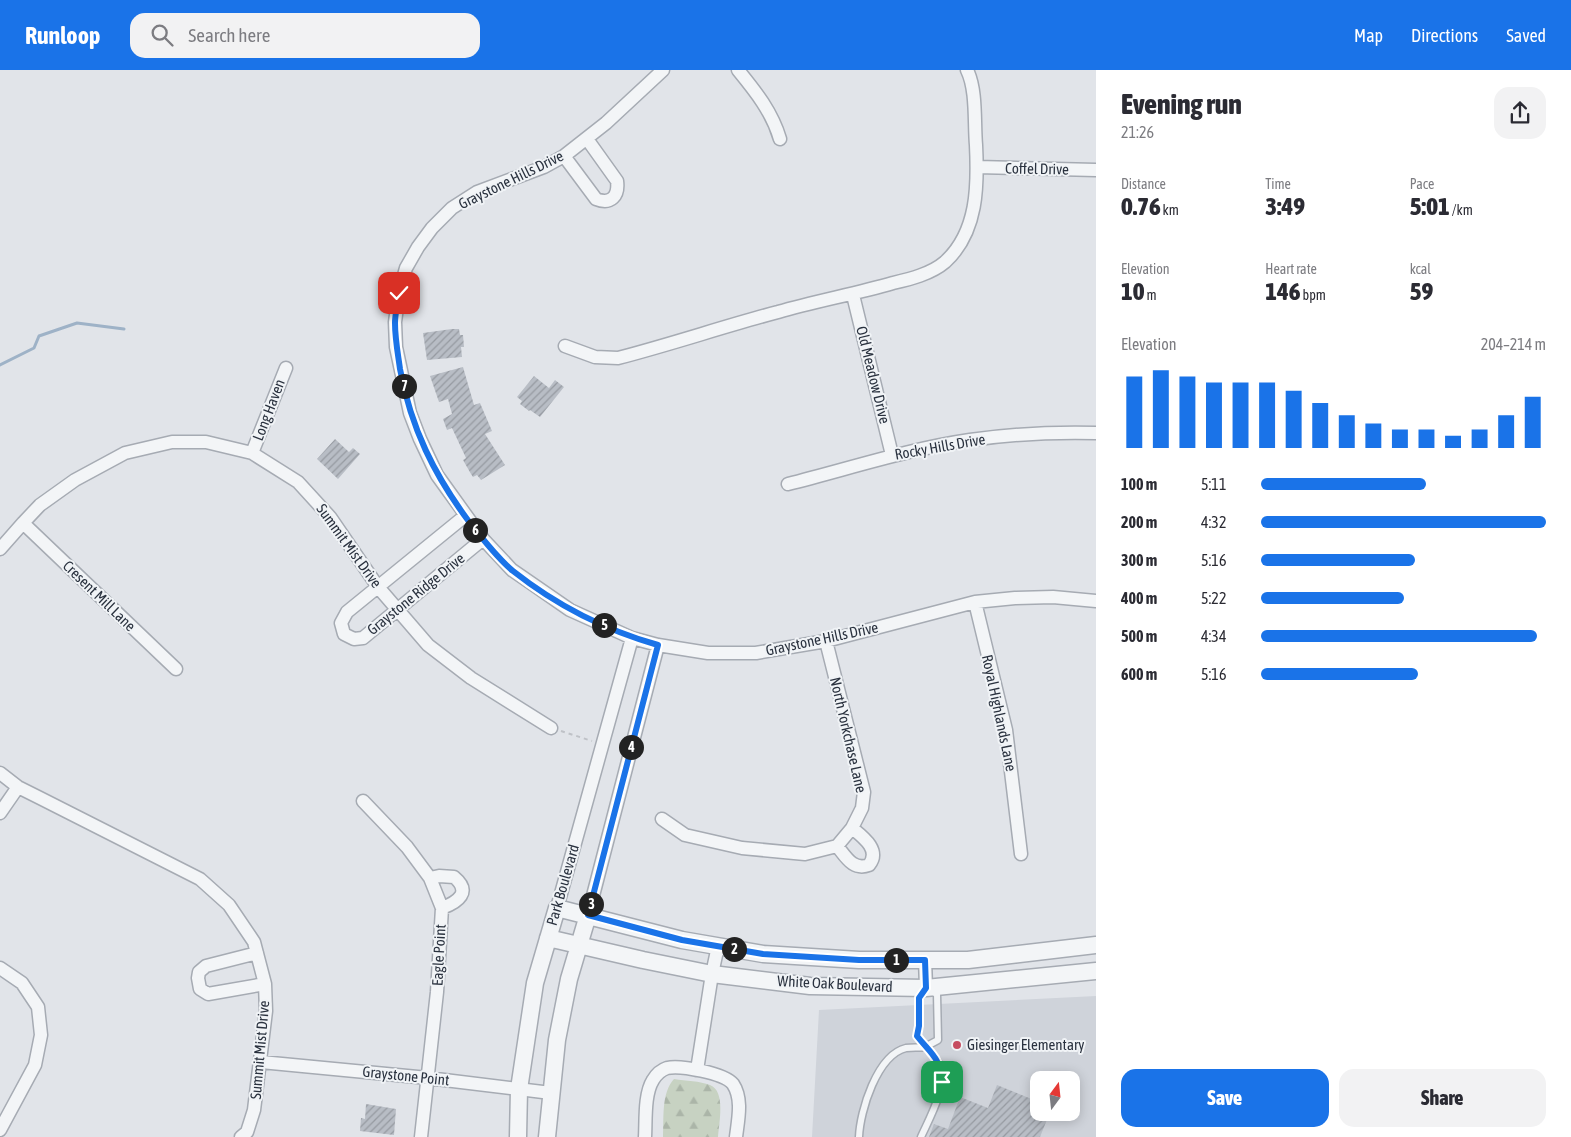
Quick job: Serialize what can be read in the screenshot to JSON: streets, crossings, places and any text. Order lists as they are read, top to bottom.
{
  "streets": {
    "street": [
      "Coffel Drive",
      "Graystone Hills Drive",
      "Old Meadow Drive",
      "Long Haven",
      "Rocky Hills Drive",
      "Summit Mist Drive",
      "Graystone Ridge Drive",
      "Cresent Mill Lane",
      "Royal Highlands Lane",
      "North Yorkchase Lane",
      "Park Boulevard",
      "Eagle Point",
      "White Oak Boulevard",
      "Graystone Point"
    ]
  },
  "crossings": [
    ["Graystone Hills Drive", "Graystone Ridge Drive"],
    ["Graystone Hills Drive", "Royal Highlands Lane"],
    ["Graystone Hills Drive", "North Yorkchase Lane"],
    ["Graystone Hills Drive", "Park Boulevard"],
    ["Old Meadow Drive", "Rocky Hills Drive"],
    ["Long Haven", "Summit Mist Drive"],
    ["Summit Mist Drive", "Graystone Ridge Drive"],
    ["Summit Mist Drive", "Cresent Mill Lane"],
    ["Summit Mist Drive", "Graystone Point"],
    ["Park Boulevard", "White Oak Boulevard"],
    ["Park Boulevard", "Graystone Point"],
    ["Eagle Point", "Graystone Point"]
  ],
  "places": ["Giesinger Elementary"],
  "north": "top",
  "page": {
    "header": "Runloop",
    "search": "Search here",
    "nav": ["Map", "Directions", "Saved"],
    "heading": ["Evening run", "21:26"],
    "stats": [
      ["Distance", "0.76 km"],
      ["Time", "3:49"],
      ["Pace", "5:01 /km"],
      ["Elevation", "10 m"],
      ["Heart rate", "146 bpm"],
      ["kcal", "59"]
    ],
    "chart": ["Elevation", "204–214 m"],
    "pins": [
      "7",
      "6",
      "5",
      "4",
      "3",
      "2",
      "1"
    ],
    "list": [
      {
        "name": "100 m",
        "note": "5:11"
      },
      {
        "name": "200 m",
        "note": "4:32"
      },
      {
        "name": "300 m",
        "note": "5:16"
      },
      {
        "name": "400 m",
        "note": "5:22"
      },
      {
        "name": "500 m",
        "note": "4:34"
      },
      {
        "name": "600 m",
        "note": "5:16"
      }
    ],
    "buttons": ["Save", "Share"]
  }
}
